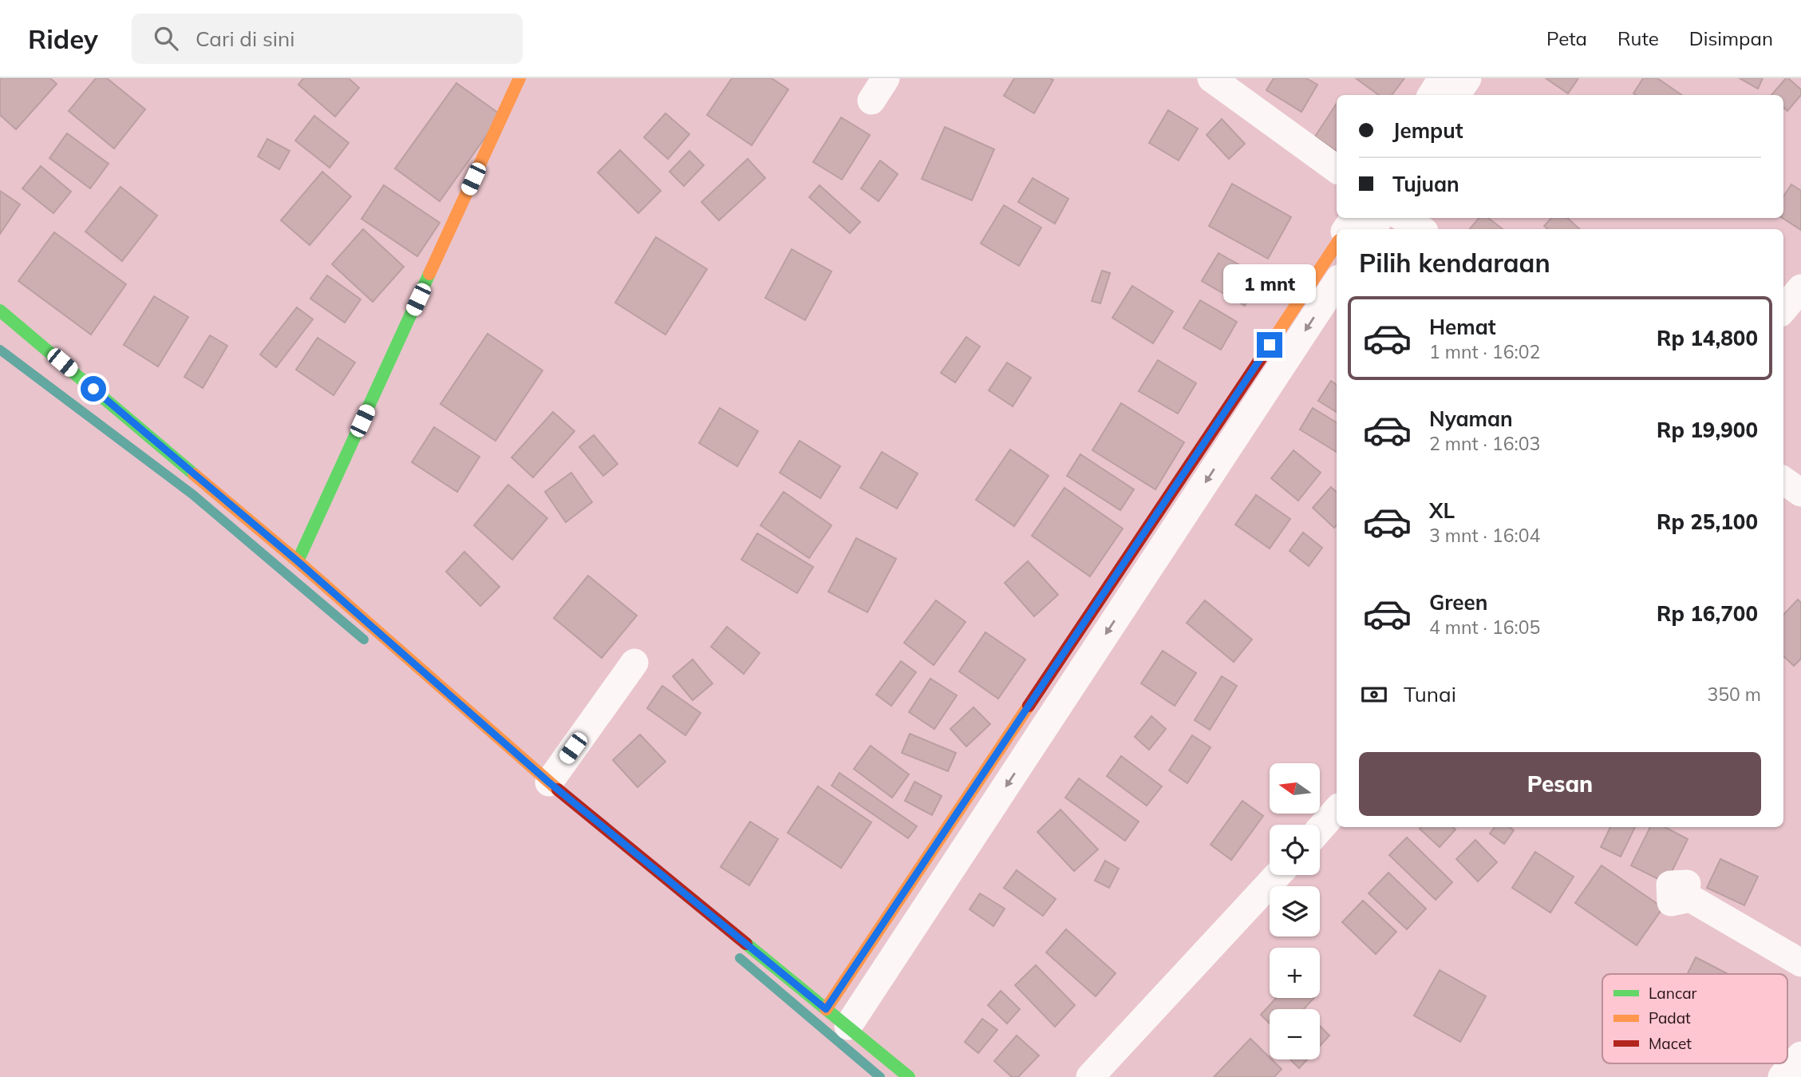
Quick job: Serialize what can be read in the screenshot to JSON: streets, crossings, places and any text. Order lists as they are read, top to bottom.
{
  "legend": ["Lancar", "Padat", "Macet"],
  "north": "left",
  "page": {
    "header": "Ridey",
    "search": "Cari di sini",
    "nav": ["Peta", "Rute", "Disimpan"],
    "banner": ["Jemput", "Tujuan"],
    "heading": "Pilih kendaraan",
    "bubble": "1 mnt",
    "list": [
      {
        "name": "Hemat",
        "note": "1 mnt · 16:02",
        "value": "Rp 14,800"
      },
      {
        "name": "Nyaman",
        "note": "2 mnt · 16:03",
        "value": "Rp 19,900"
      },
      {
        "name": "XL",
        "note": "3 mnt · 16:04",
        "value": "Rp 25,100"
      },
      {
        "name": "Green",
        "note": "4 mnt · 16:05",
        "value": "Rp 16,700"
      }
    ],
    "pay": ["Tunai", "350 m"],
    "buttons": "Pesan",
    "map_buttons": ["+", "−"]
  }
}
